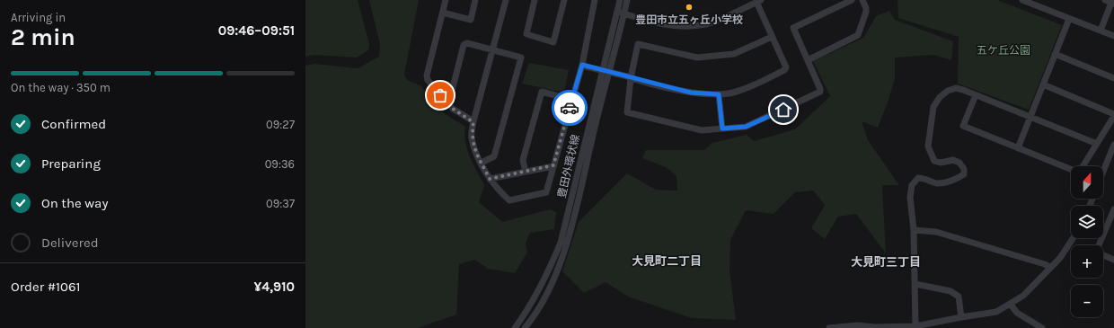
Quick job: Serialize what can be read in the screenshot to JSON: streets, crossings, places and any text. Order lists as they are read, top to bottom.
{
  "streets": {
    "street": ["豊田外環状線"]
  },
  "districts": ["大見町二丁目", "大見町三丁目"],
  "parks": ["五ケ丘公園"],
  "places": ["豊田市立五ヶ丘小学校"],
  "north": "top",
  "page": {
    "heading": ["2 min", "Arriving in", "09:46–09:51"],
    "panel": ["Order #1061", "¥4,910"],
    "bar": "On the way · 350 m",
    "list": [
      ["Confirmed", "09:27"],
      ["Preparing", "09:36"],
      ["On the way", "09:37"],
      "Delivered"
    ],
    "map_buttons": ["+", "−"]
  }
}
